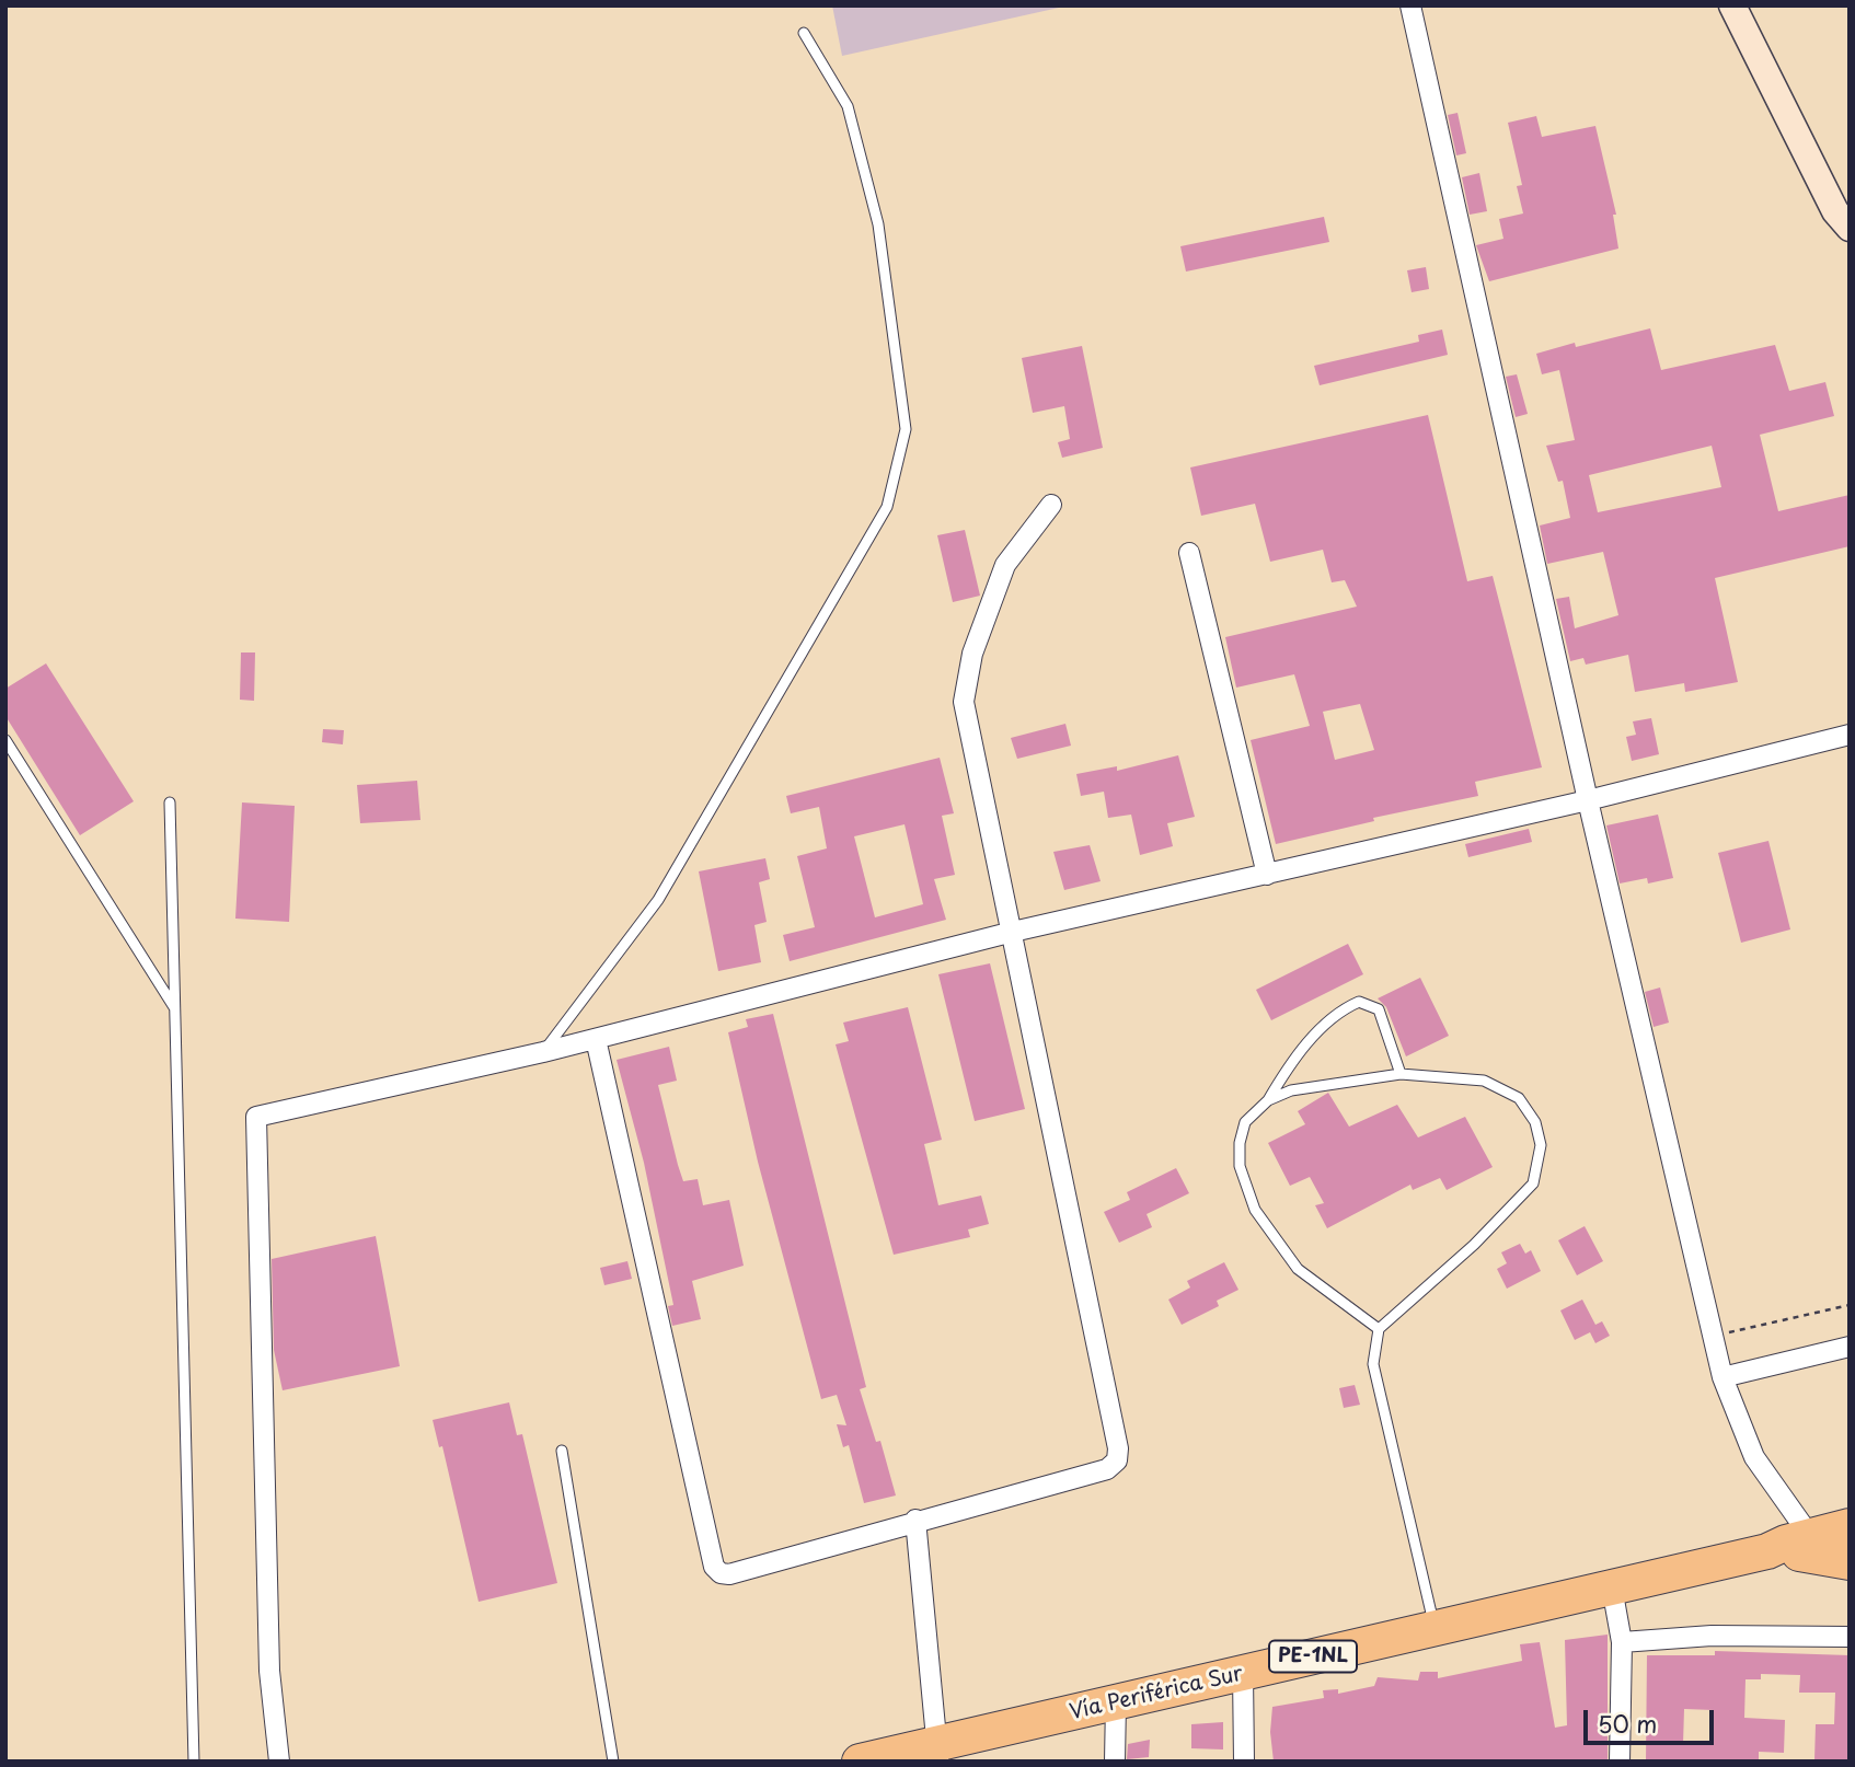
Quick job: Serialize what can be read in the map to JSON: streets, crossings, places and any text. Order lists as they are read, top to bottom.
{
  "streets": {
    "highway": ["PE-1NL", "Vía Periférica Sur"]
  },
  "scale_bar": "50 m"
}
